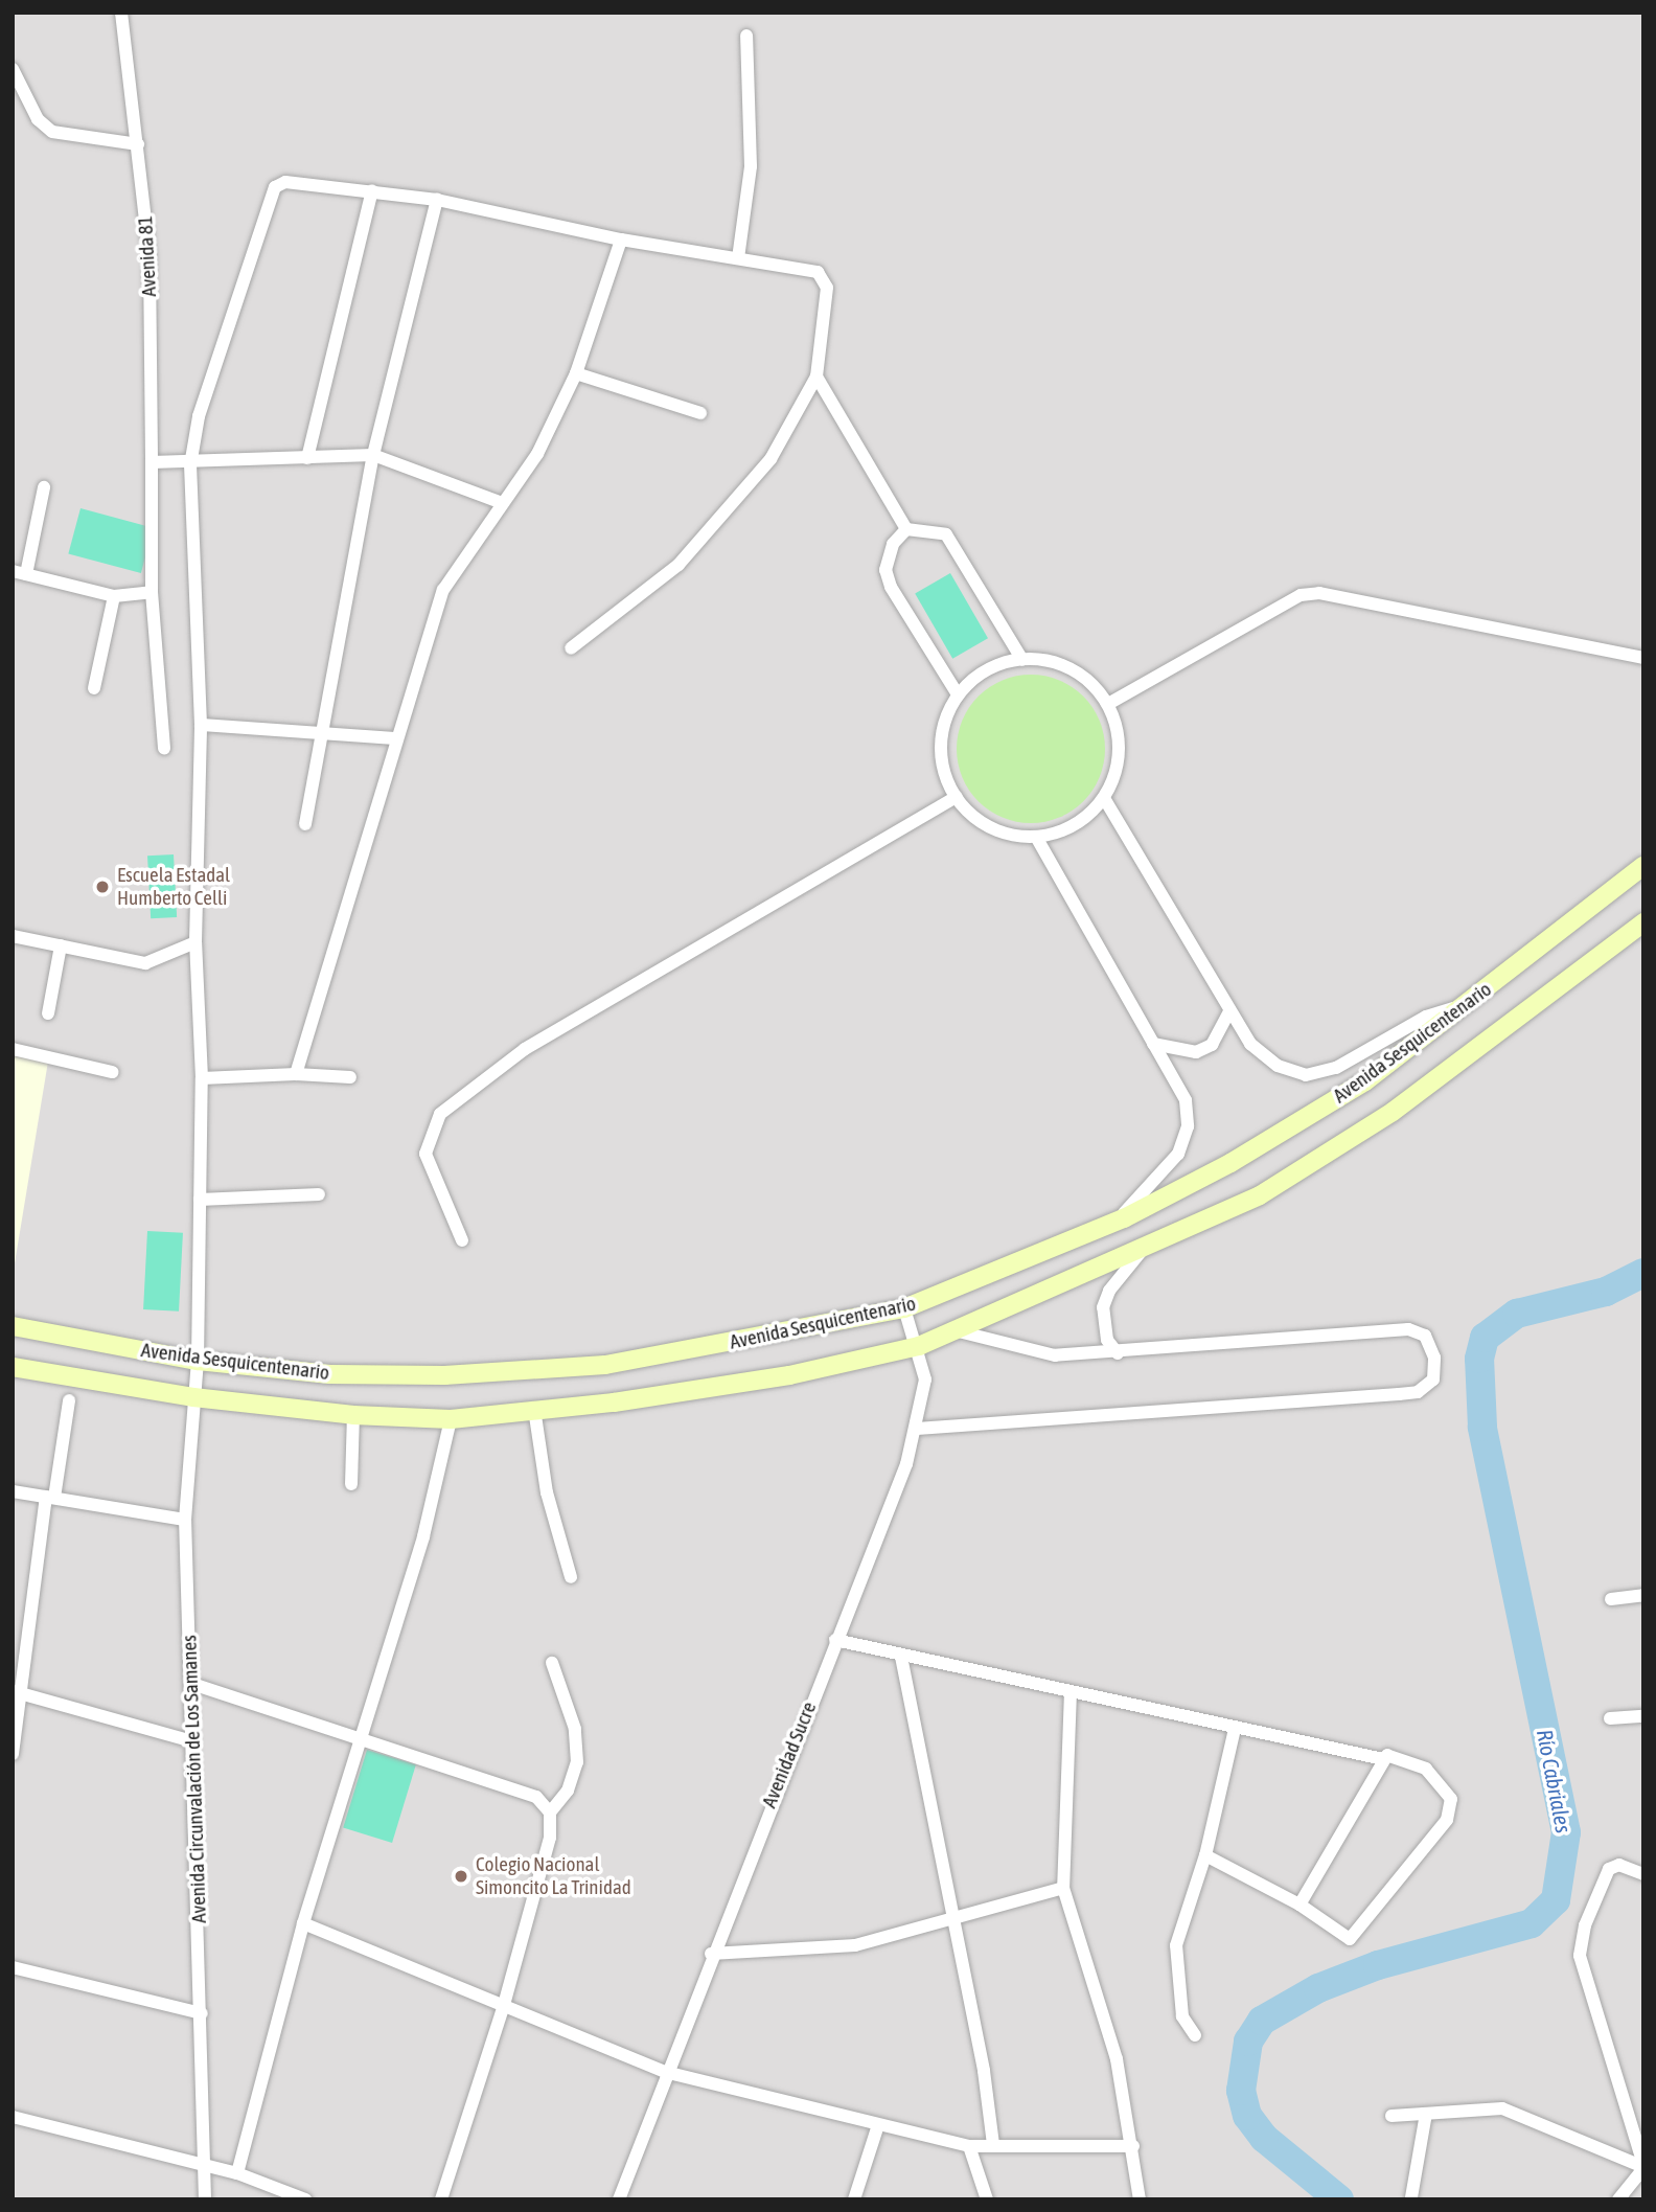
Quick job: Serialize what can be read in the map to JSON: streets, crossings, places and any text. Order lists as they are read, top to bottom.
{
  "streets": {
    "main road": ["Avenida Sesquicentenario"],
    "street": ["Avenida 81", "Avenidad Sucre", "Avenida Circunvalación de Los Samanes"]
  },
  "crossings": [
    ["Avenida Sesquicentenario", "Avenidad Sucre"],
    ["Avenida Sesquicentenario", "Avenida Circunvalación de Los Samanes"]
  ],
  "water": ["Río Cabriales"],
  "places": ["Escuela Estadal Humberto Celli", "Colegio Nacional Simoncito La Trinidad"]
}
